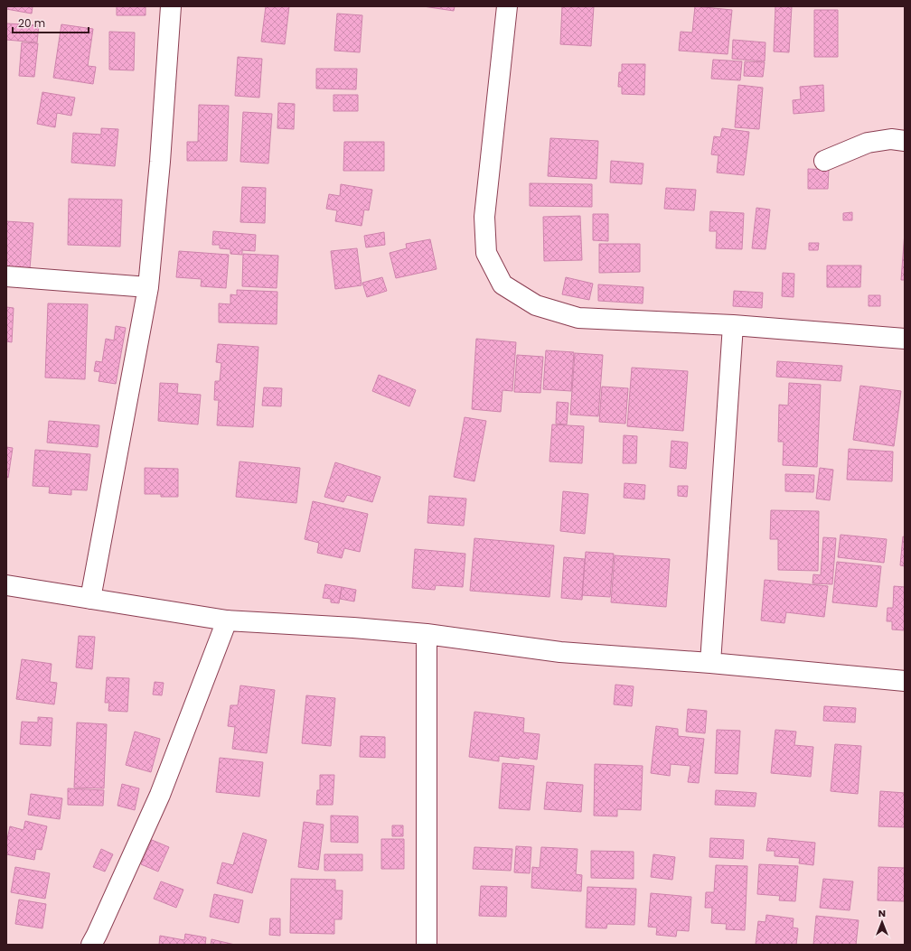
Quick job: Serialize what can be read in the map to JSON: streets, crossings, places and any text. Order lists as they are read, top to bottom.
{
  "scale_bar": "20 m",
  "north": "top"
}
